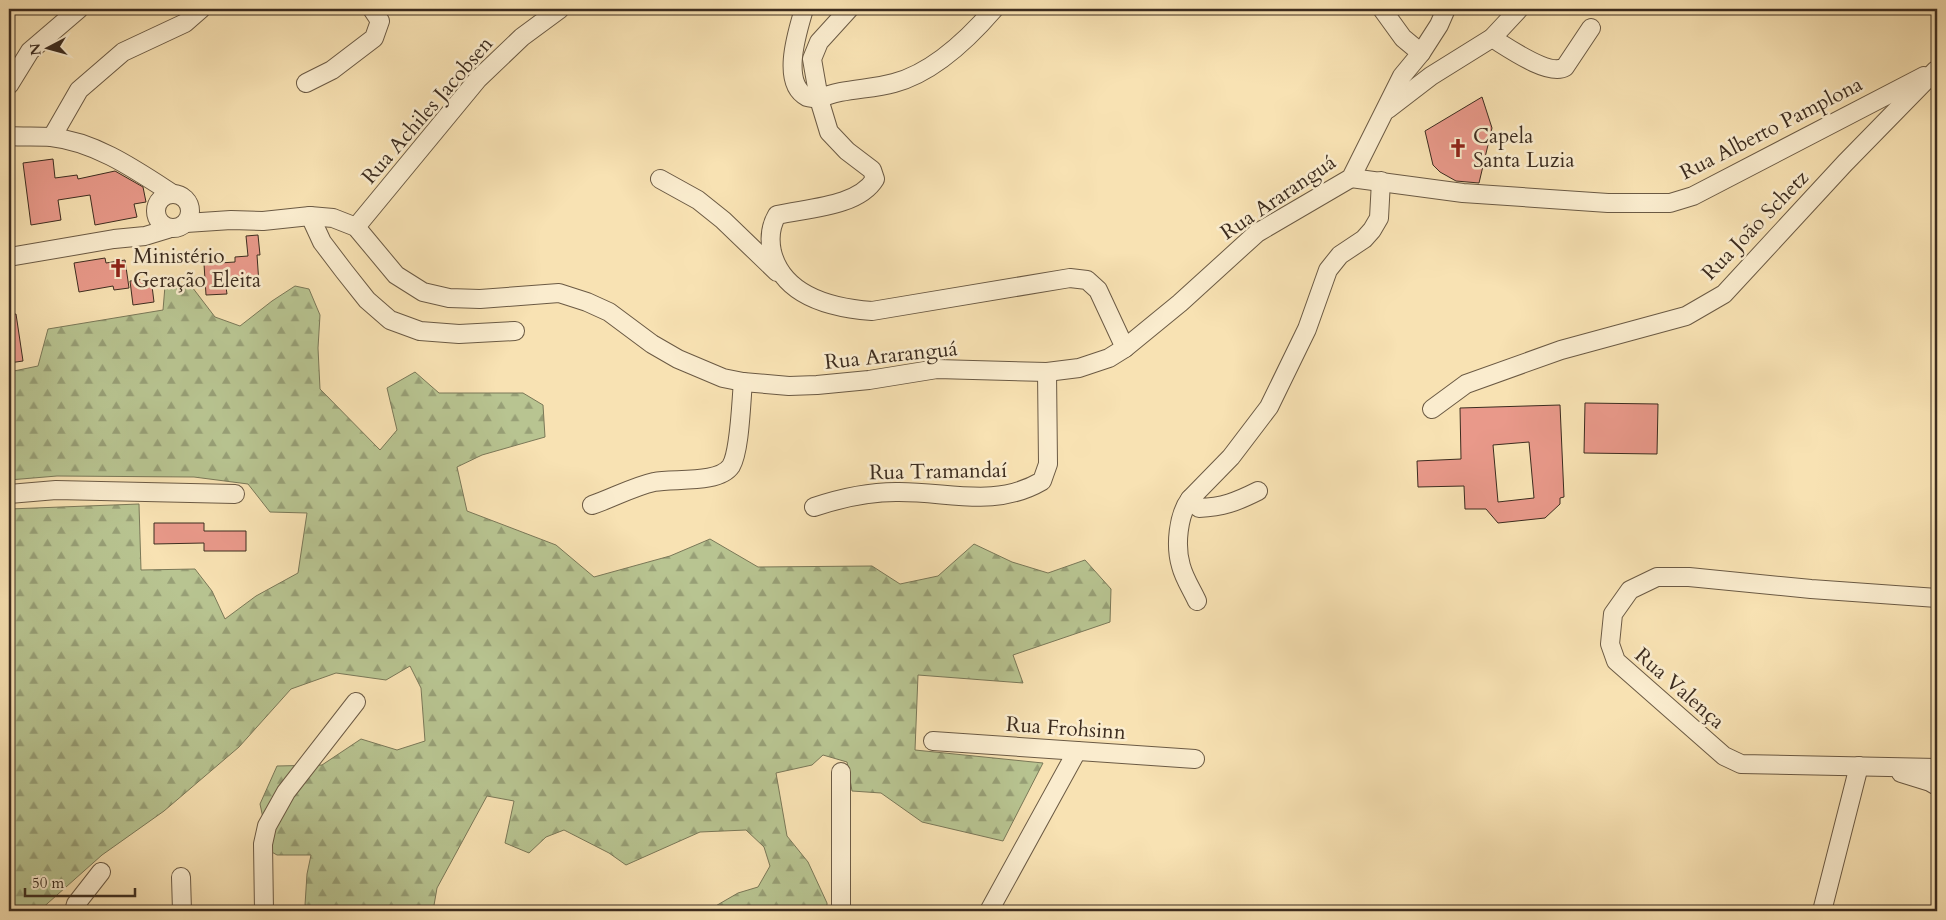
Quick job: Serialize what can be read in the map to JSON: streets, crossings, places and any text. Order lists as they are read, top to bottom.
{
  "streets": {
    "street": [
      "Rua Achiles Jacobsen",
      "Rua Alberto Pamplona",
      "Rua Araranguá",
      "Rua João Schetz",
      "Rua Tramandaí",
      "Rua Valença",
      "Rua Frohsinn"
    ]
  },
  "crossings": [
    ["Rua Achiles Jacobsen", "Rua Araranguá"],
    ["Rua Alberto Pamplona", "Rua Araranguá"],
    ["Rua Alberto Pamplona", "Rua João Schetz"],
    ["Rua Araranguá", "Rua Tramandaí"]
  ],
  "places": {
    "church": ["Capela Santa Luzia", "Ministério Geração Eleita"]
  },
  "scale_bar": "50 m",
  "north": "left"
}
